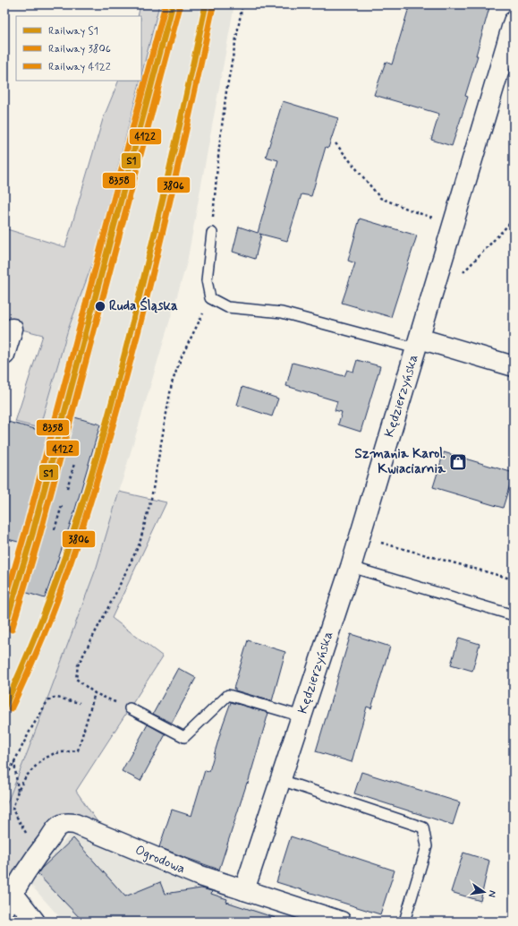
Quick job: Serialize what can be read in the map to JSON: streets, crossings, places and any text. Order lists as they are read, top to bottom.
{
  "streets": {
    "street": ["Kędzierzyńska", "Ogrodowa"]
  },
  "crossings": [
    ["Kędzierzyńska", "Ogrodowa"]
  ],
  "places": {
    "other": ["Ruda Śląska"],
    "shop": ["Szmania Karol. Kwiaciarnia"]
  },
  "lines": [
    "rail line S1",
    "transit line 8358",
    "rail line 3806",
    "rail line 4122"
  ],
  "legend": ["Railway S1", "Railway 3806", "Railway 4122"],
  "north": "right"
}
